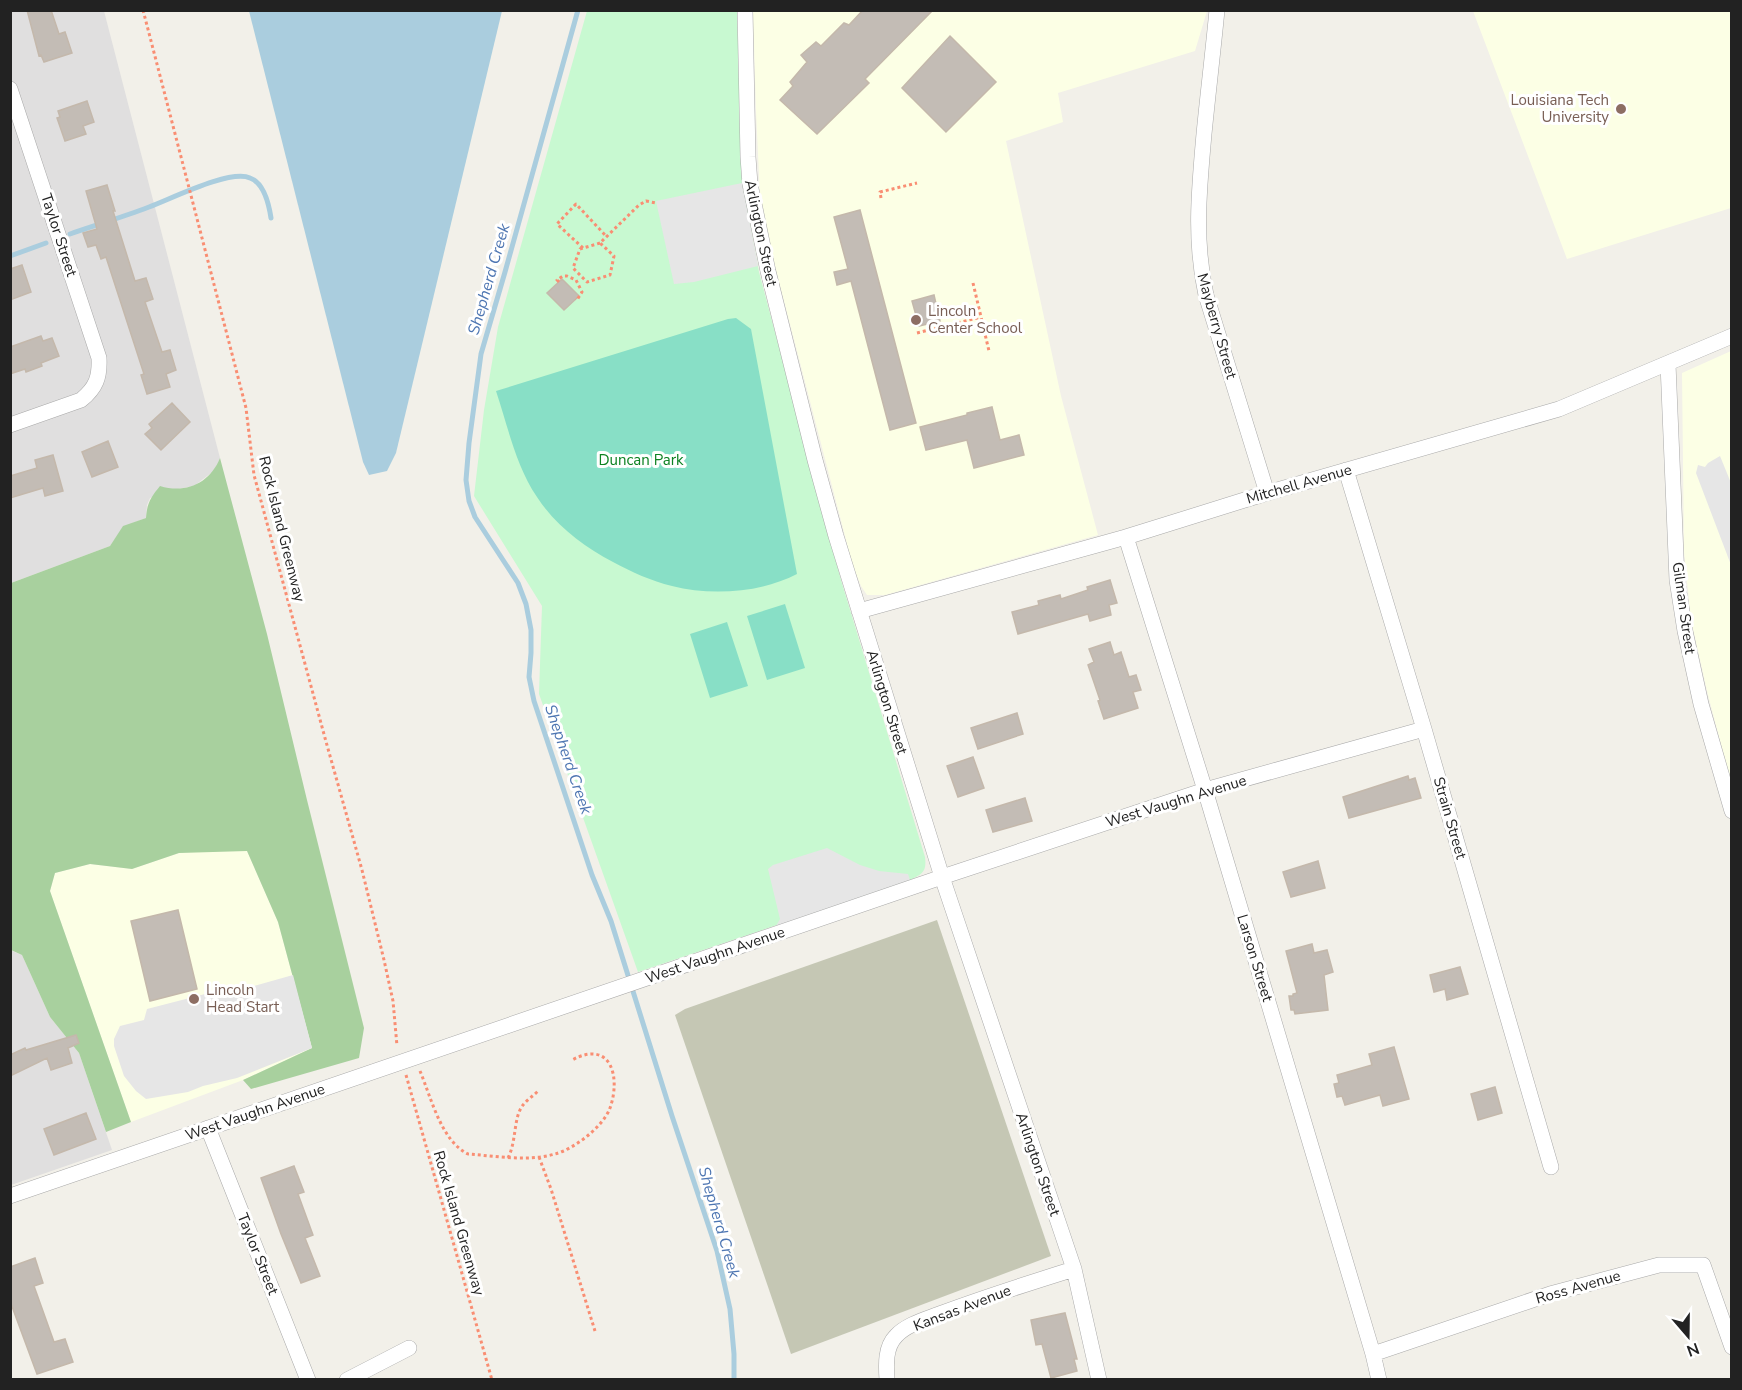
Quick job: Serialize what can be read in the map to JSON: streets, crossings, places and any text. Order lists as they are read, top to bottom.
{
  "streets": {
    "street": [
      "Arlington Street",
      "Taylor Street",
      "Mayberry Street",
      "Mitchell Avenue",
      "Gilman Street",
      "West Vaughn Avenue",
      "Strain Street",
      "Larson Street",
      "Ross Avenue",
      "Kansas Avenue"
    ],
    "path": ["Rock Island Greenway"]
  },
  "crossings": [
    ["Arlington Street", "Mitchell Avenue"],
    ["Arlington Street", "West Vaughn Avenue"],
    ["Arlington Street", "Kansas Avenue"],
    ["Taylor Street", "West Vaughn Avenue"],
    ["Mayberry Street", "Mitchell Avenue"],
    ["Mitchell Avenue", "Gilman Street"],
    ["Mitchell Avenue", "Strain Street"],
    ["Mitchell Avenue", "Larson Street"],
    ["West Vaughn Avenue", "Strain Street"],
    ["West Vaughn Avenue", "Larson Street"],
    ["Larson Street", "Ross Avenue"]
  ],
  "water": ["Shepherd Creek"],
  "parks": ["Duncan Park"],
  "places": ["Louisiana Tech University", "Lincoln Center School", "Lincoln Head Start"],
  "north": "bottom"
}
